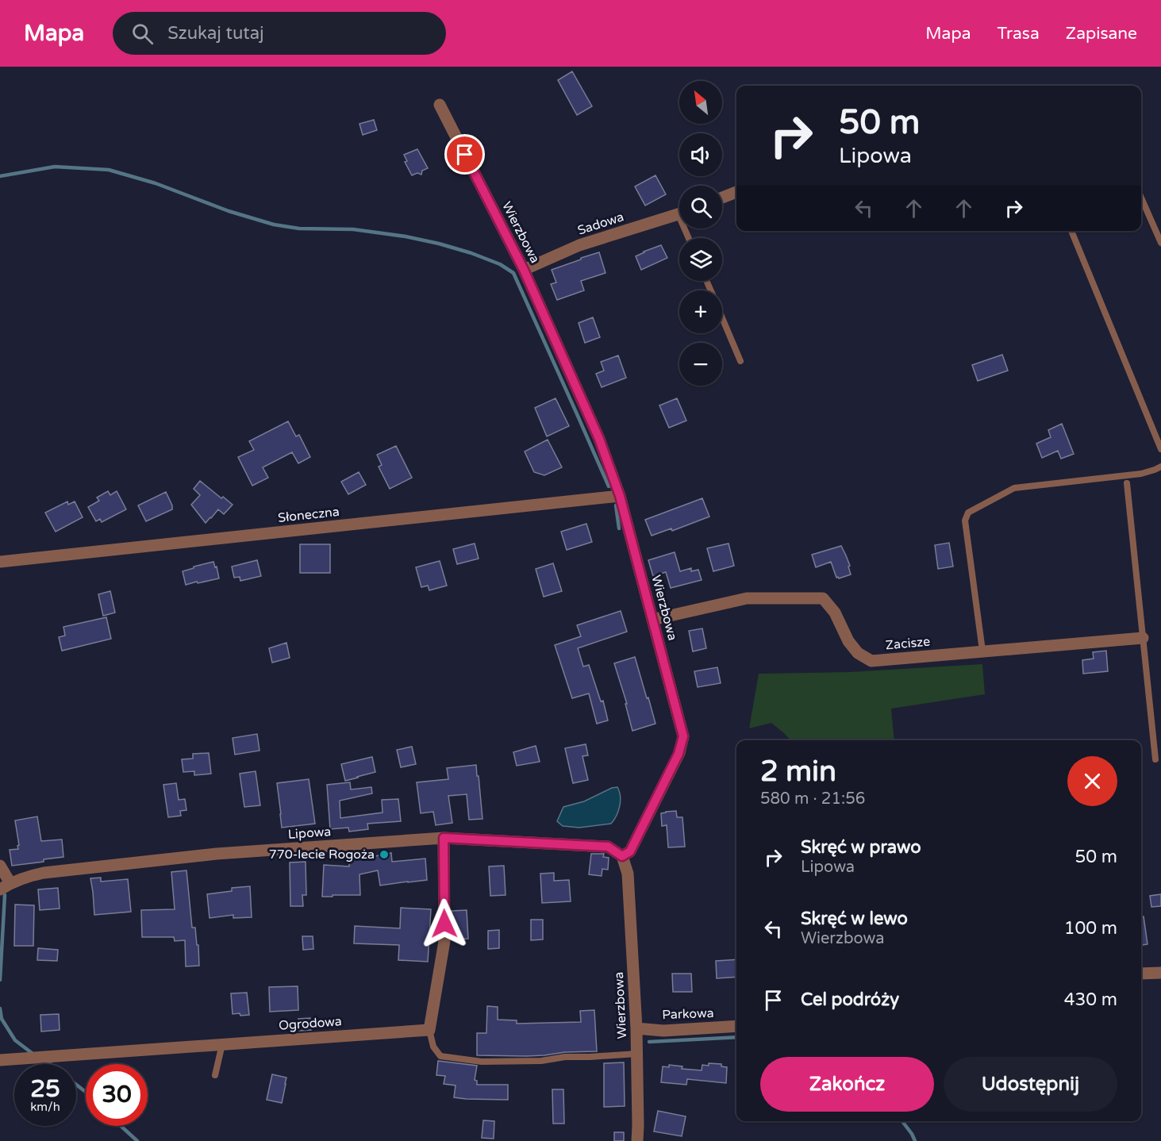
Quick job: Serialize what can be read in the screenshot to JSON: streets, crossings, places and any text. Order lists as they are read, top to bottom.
{
  "streets": {
    "street": [
      "Sadowa",
      "Wierzbowa",
      "Słoneczna",
      "Zacisze",
      "Lipowa",
      "Parkowa",
      "Ogrodowa"
    ]
  },
  "crossings": [
    ["Sadowa", "Wierzbowa"],
    ["Wierzbowa", "Słoneczna"],
    ["Wierzbowa", "Zacisze"],
    ["Wierzbowa", "Lipowa"],
    ["Wierzbowa", "Parkowa"]
  ],
  "places": ["770-lecie Rogoża"],
  "north": "top left",
  "page": {
    "header": "Mapa",
    "search": "Szukaj tutaj",
    "nav": ["Mapa", "Trasa", "Zapisane"],
    "map_buttons": ["+", "−"],
    "turn": ["50 m", "Lipowa"],
    "heading": ["2 min", "580 m · 21:56"],
    "list": [
      {
        "name": "Skręć w prawo",
        "note": "Lipowa",
        "value": "50 m"
      },
      {
        "name": "Skręć w lewo",
        "note": "Wierzbowa",
        "value": "100 m"
      },
      {
        "name": "Cel podróży",
        "value": "430 m"
      }
    ],
    "buttons": ["Zakończ", "Udostępnij"],
    "speed": "25 km/h",
    "limit": "30"
  }
}
